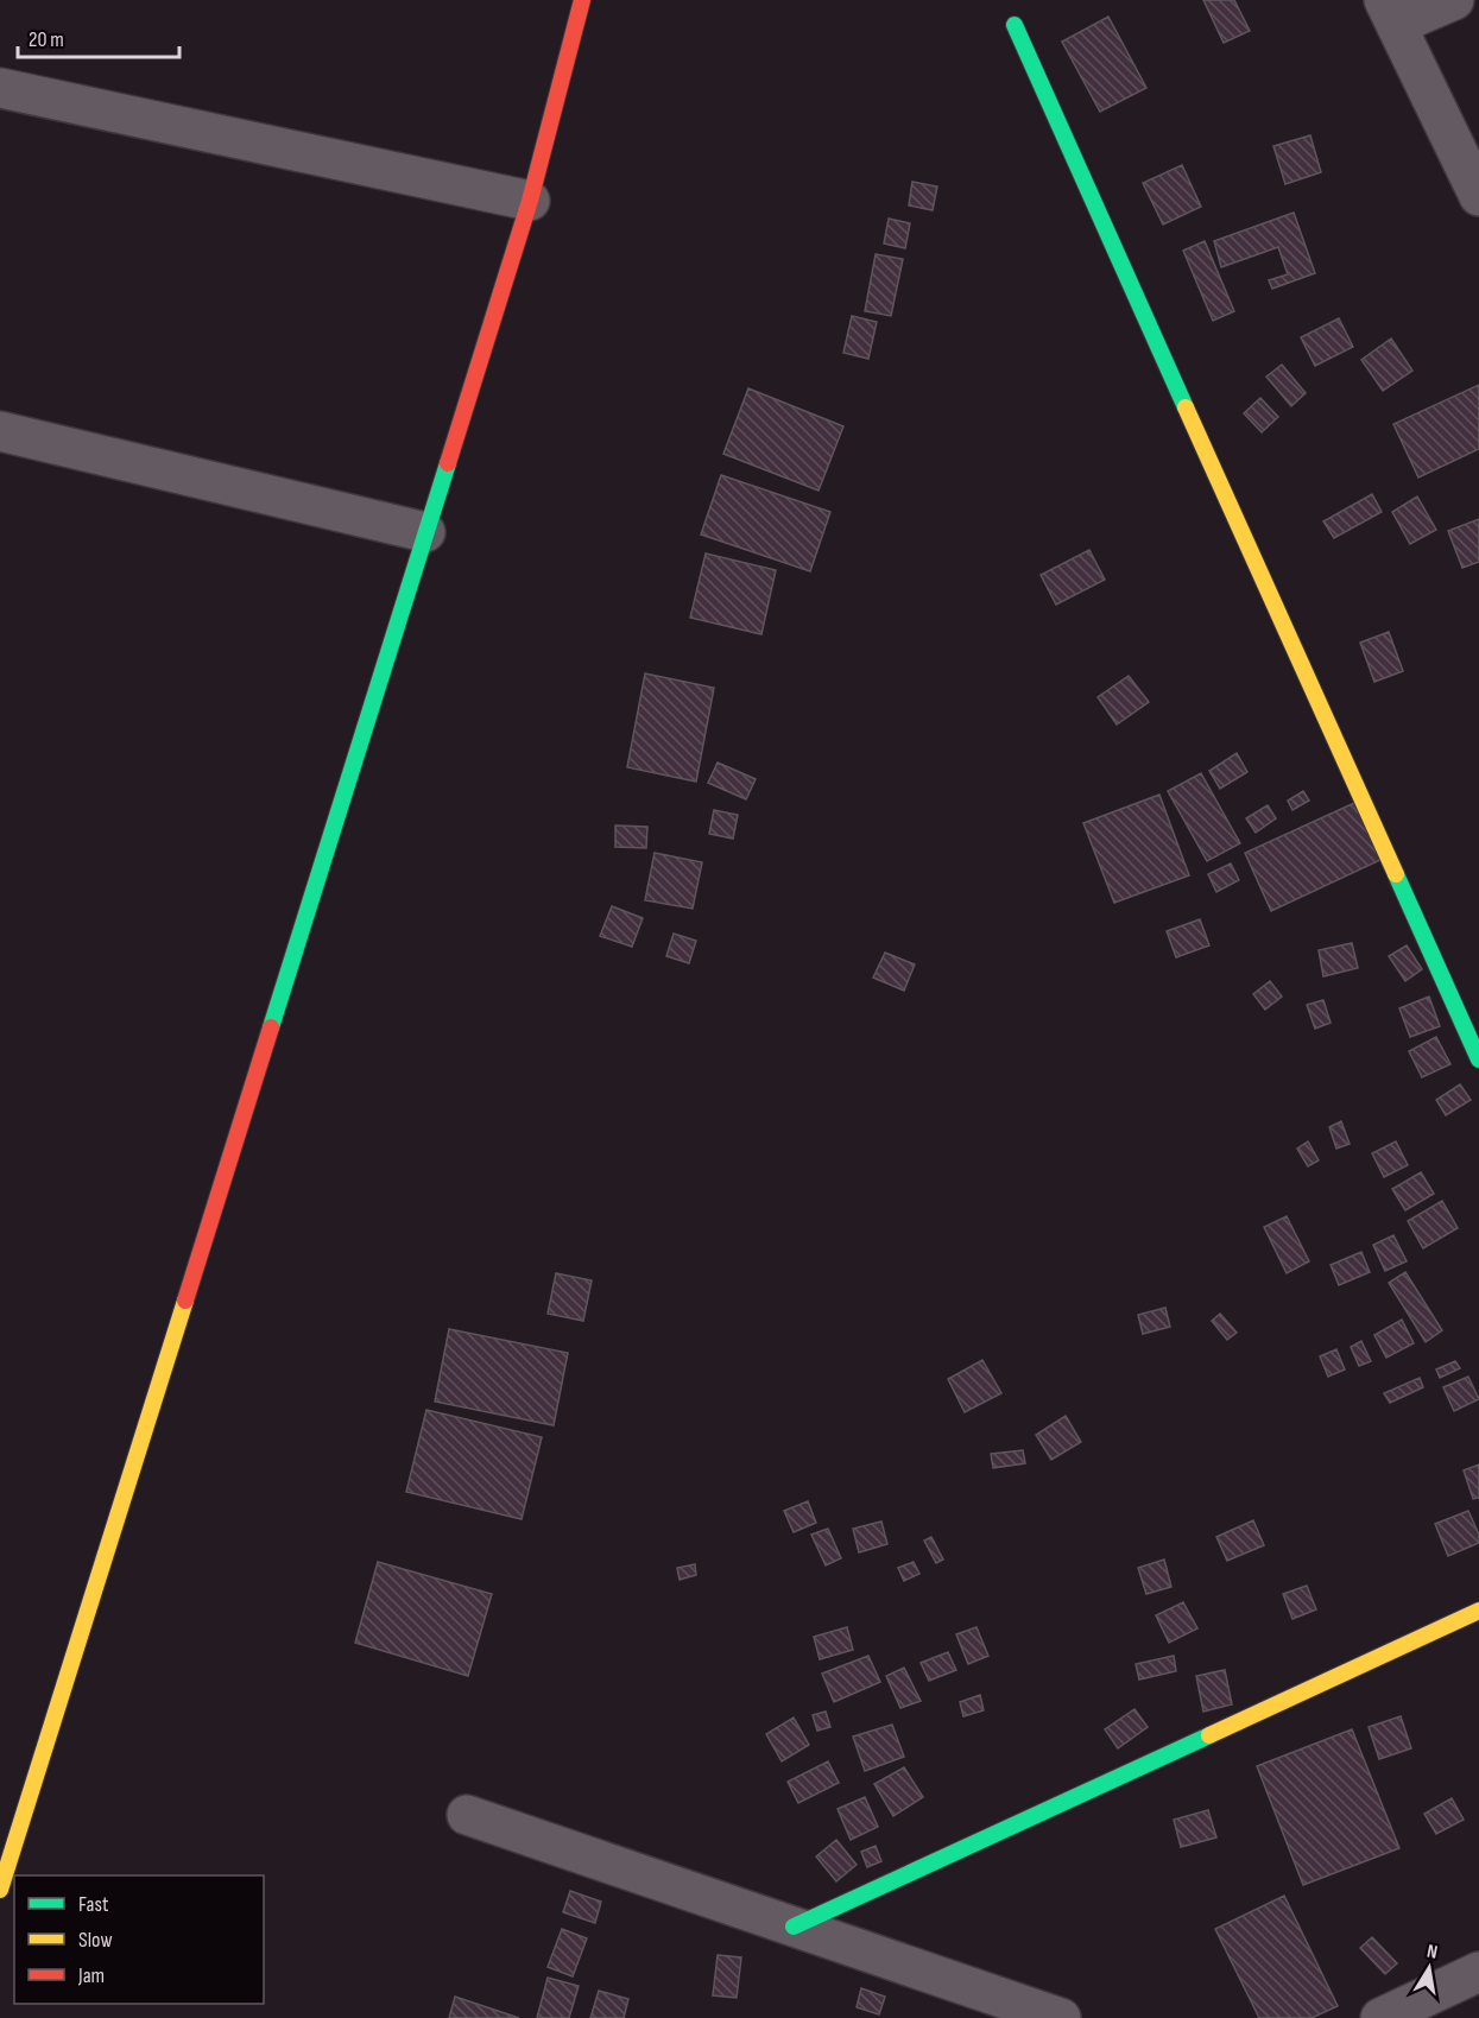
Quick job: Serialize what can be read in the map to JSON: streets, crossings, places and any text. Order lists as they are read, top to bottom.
{
  "legend": ["Fast", "Slow", "Jam"],
  "scale_bar": "20 m",
  "north": "top"
}
